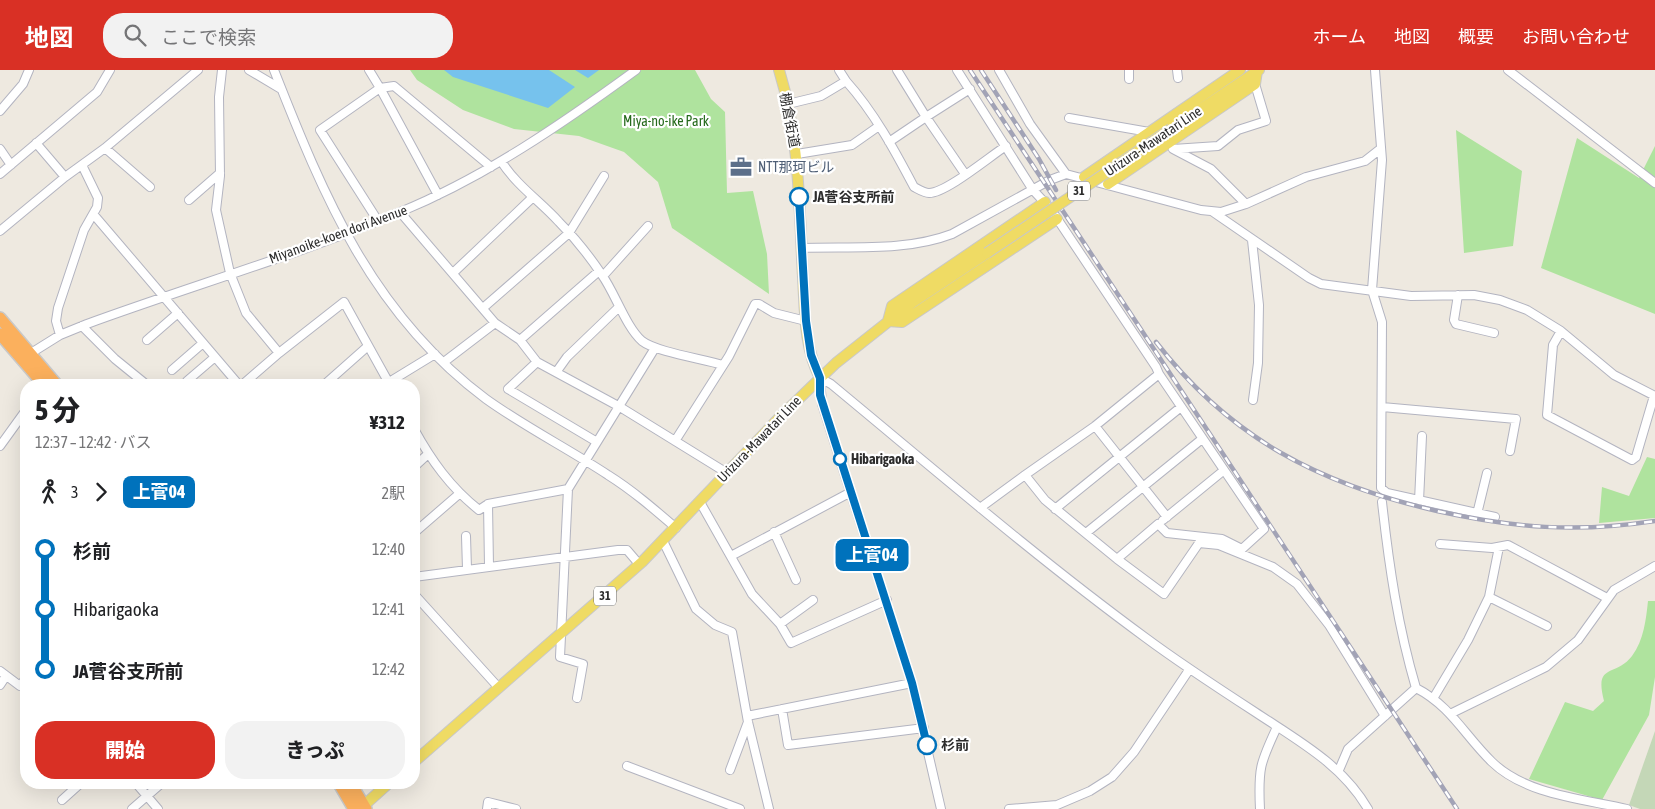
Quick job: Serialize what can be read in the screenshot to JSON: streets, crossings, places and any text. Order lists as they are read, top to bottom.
{
  "streets": {
    "main road": ["棚倉街道", "Urizura-Mawatari Line", "31"],
    "street": ["Miyanoike-koen dori Avenue"]
  },
  "crossings": [
    ["棚倉街道", "Urizura-Mawatari Line"]
  ],
  "parks": ["Miya-no-ike Park"],
  "places": {
    "office": ["NTT那珂ビル"],
    "other": ["JA菅谷支所前", "Hibarigaoka", "杉前"]
  },
  "lines": ["bus line 上菅04"],
  "page": {
    "header": "地図",
    "search": "ここで検索",
    "nav": [
      "ホーム",
      "地図",
      "概要",
      "お問い合わせ"
    ],
    "on_map": "上菅04",
    "heading": ["5 分", "12:37 – 12:42 · バス", "¥312"],
    "legs": ["3", "上菅04", "2駅"],
    "list": [
      {
        "name": "杉前",
        "value": "12:40"
      },
      {
        "name": "Hibarigaoka",
        "value": "12:41"
      },
      {
        "name": "JA菅谷支所前",
        "value": "12:42"
      }
    ],
    "buttons": ["開始", "きっぷ"]
  }
}
